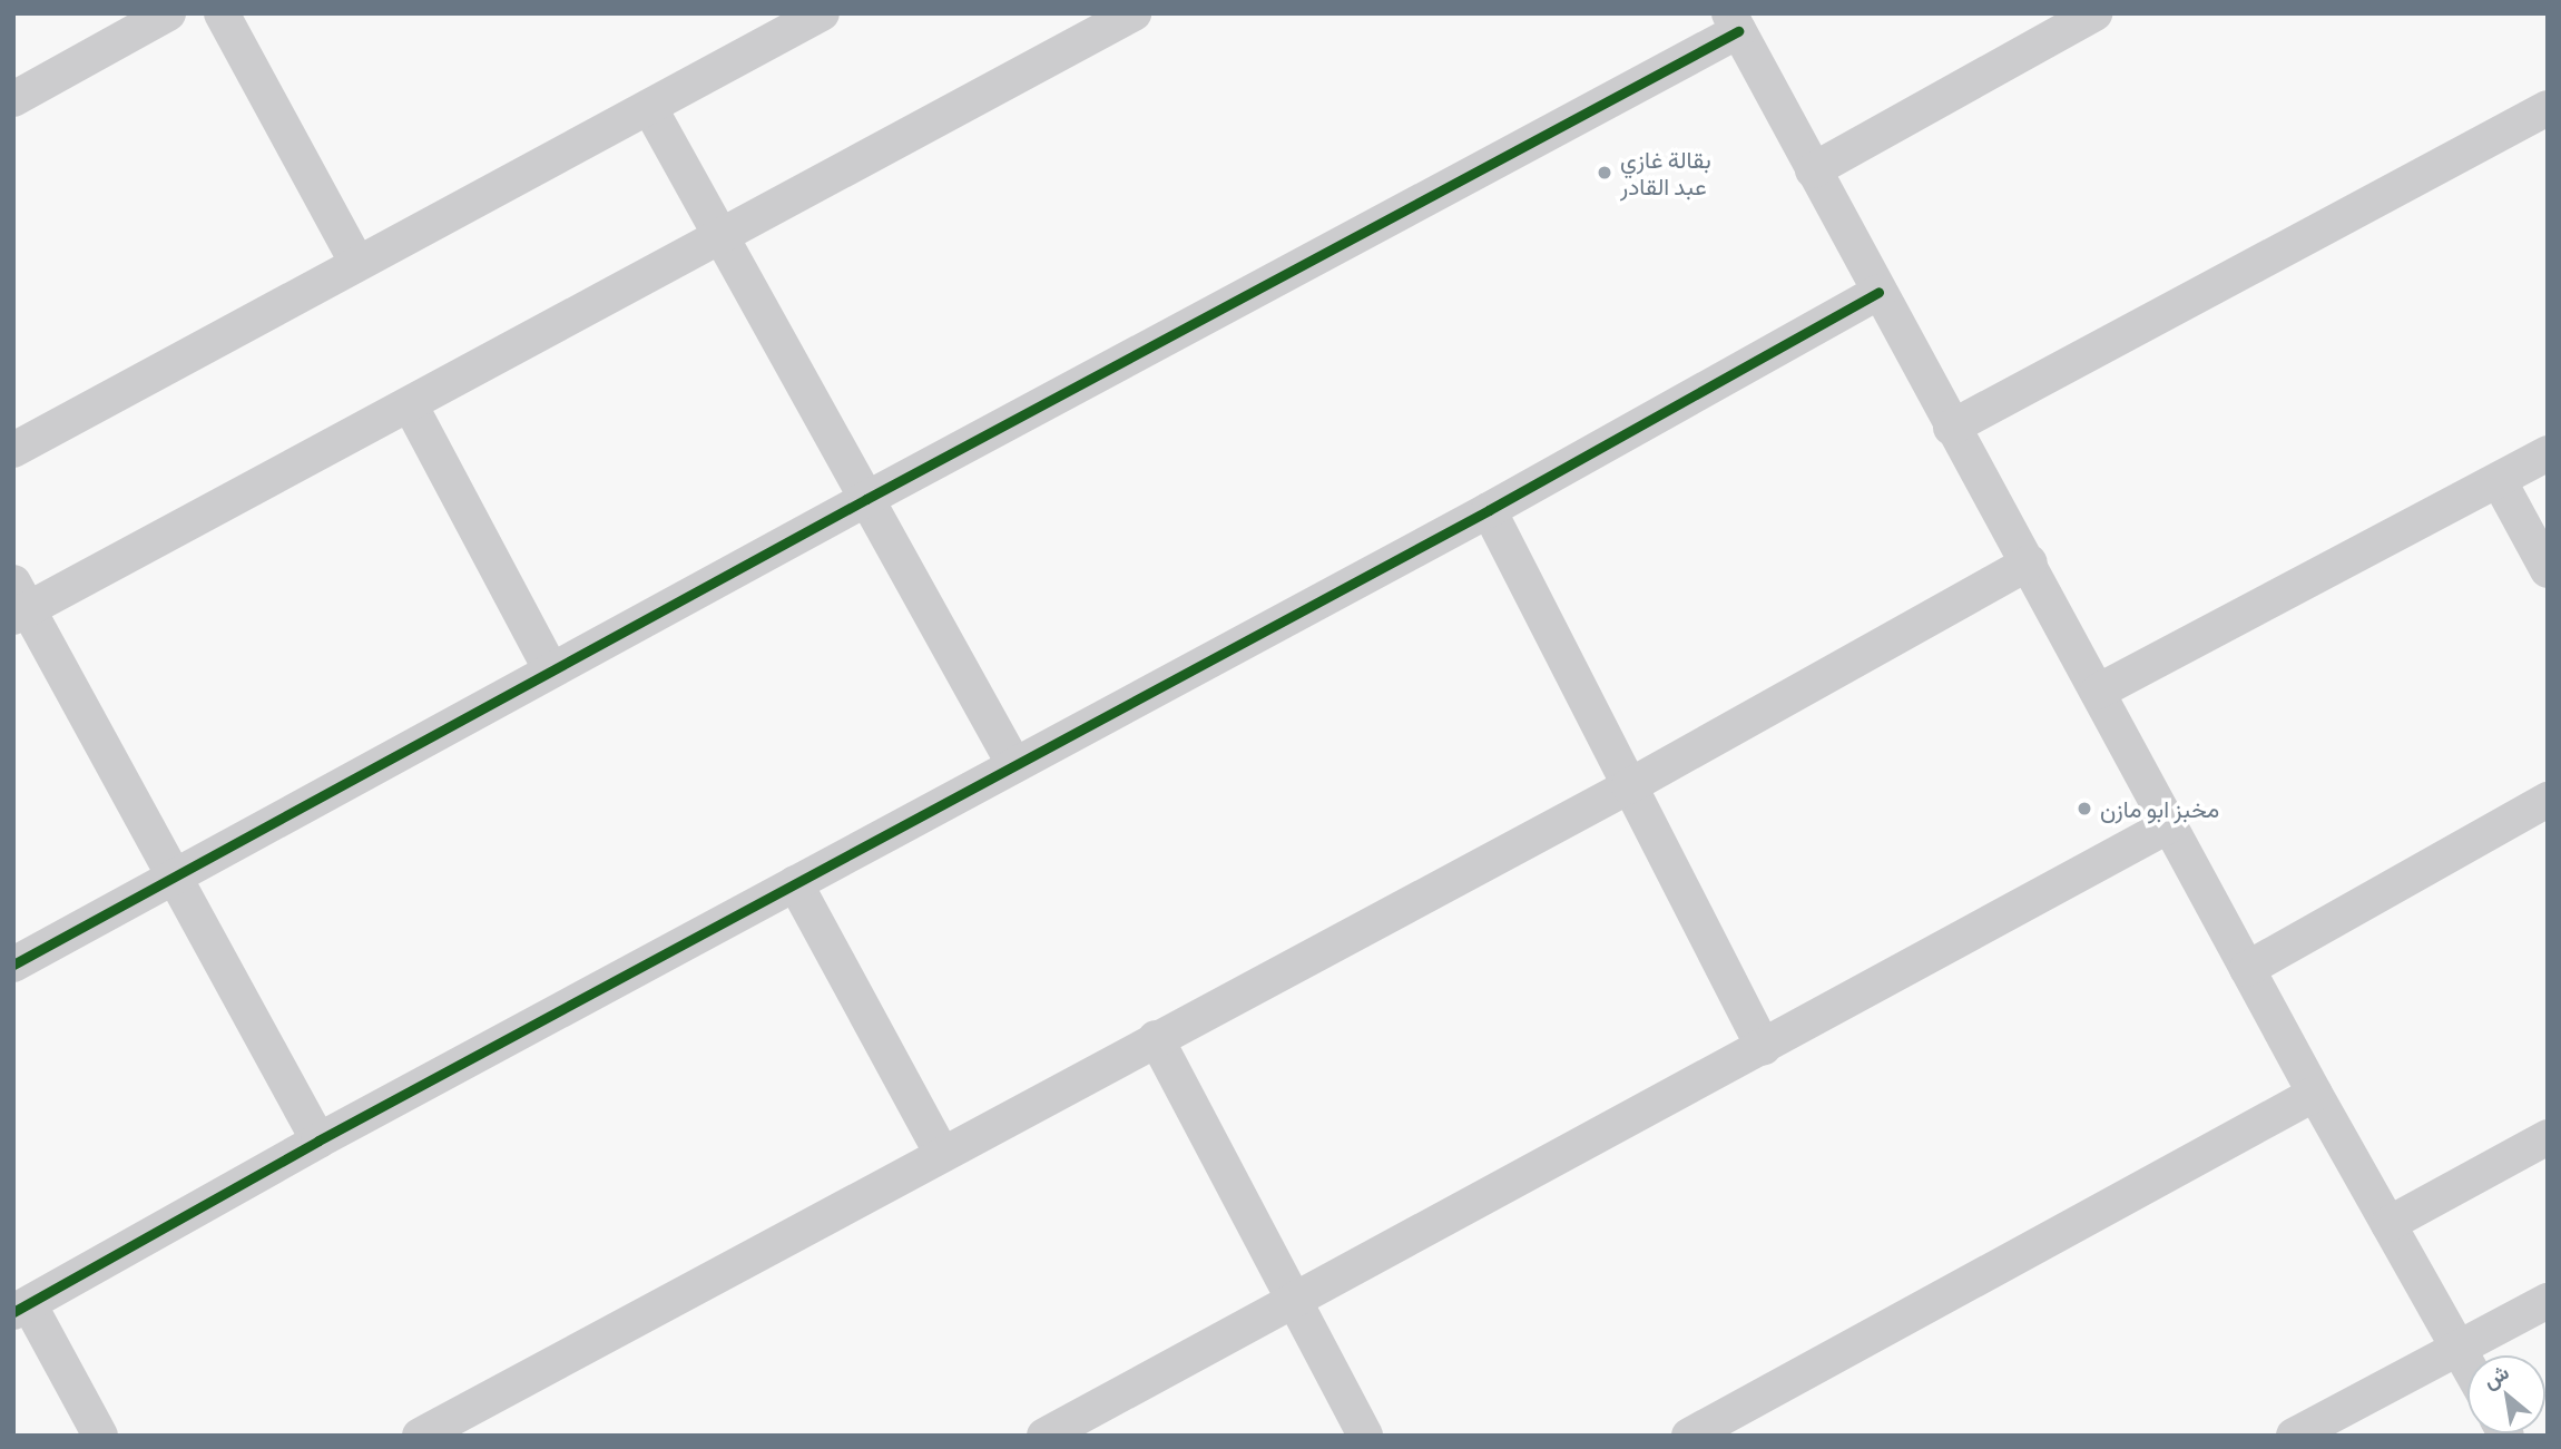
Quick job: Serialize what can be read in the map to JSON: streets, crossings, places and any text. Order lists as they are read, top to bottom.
{
  "places": ["بقالة غازي عبد القادر", "مخبز ابو مازن"],
  "north": "top left"
}
